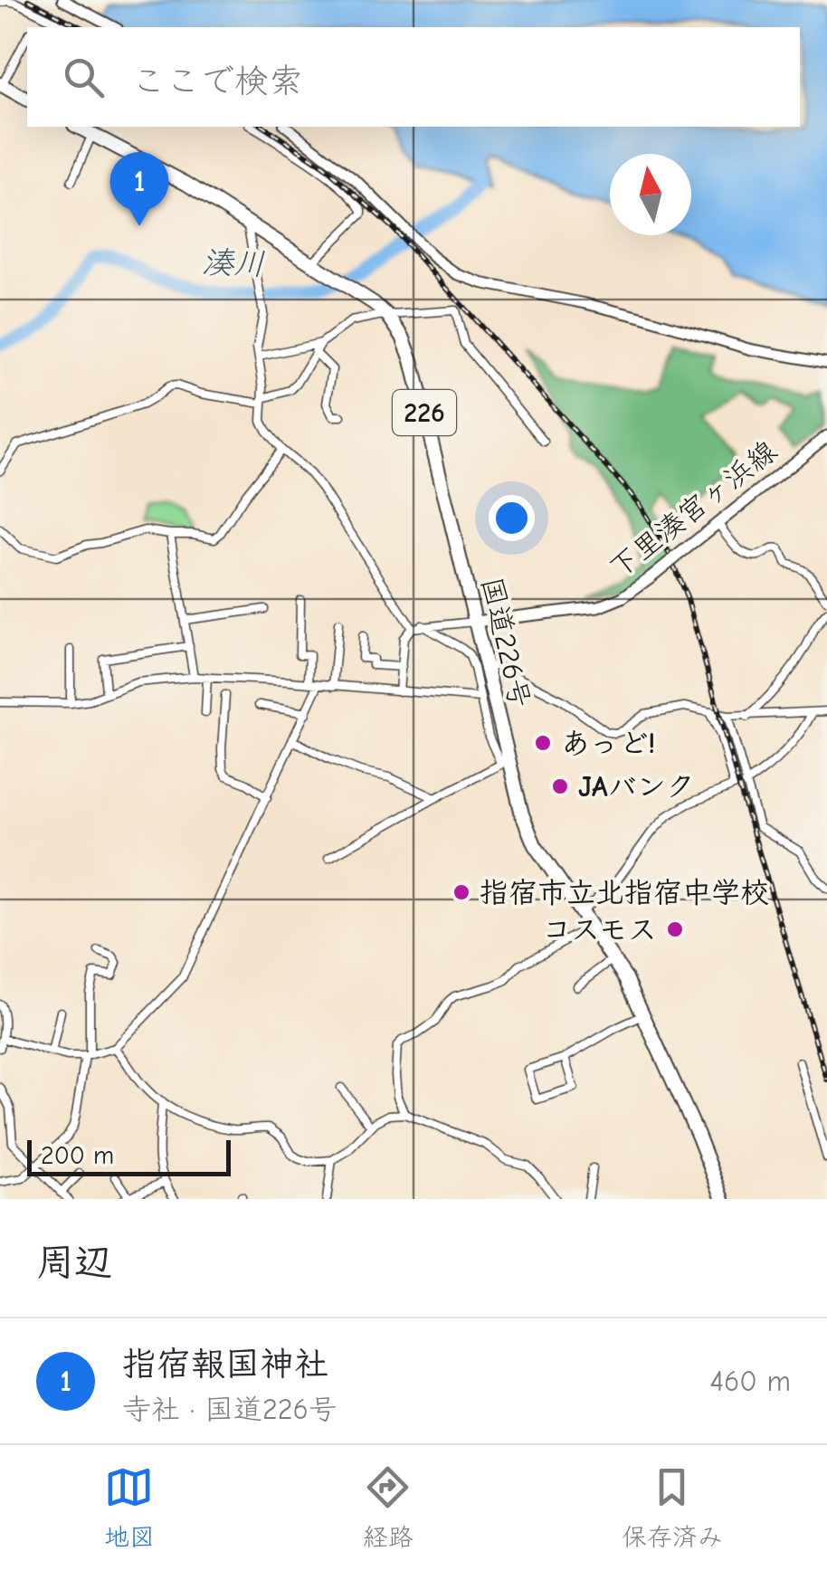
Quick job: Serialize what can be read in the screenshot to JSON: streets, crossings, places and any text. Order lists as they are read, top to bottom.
{
  "streets": {
    "highway": ["226", "国道226号"],
    "main road": ["下里湊宮ヶ浜線"]
  },
  "crossings": [
    ["下里湊宮ヶ浜線", "国道226号"]
  ],
  "water": ["湊川"],
  "places": [
    "あっど!",
    "JAバンク",
    "指宿市立北指宿中学校",
    "コスモス"
  ],
  "scale_bar": "200 m",
  "north": "top",
  "page": {
    "search": "ここで検索",
    "pins": "1",
    "scale": "200 m",
    "heading": "周辺",
    "list": [
      {
        "mark": "1",
        "name": "指宿報国神社",
        "note": "寺社 · 国道226号",
        "value": "460 m"
      }
    ],
    "nav": ["地図", "経路", "保存済み"]
  }
}
